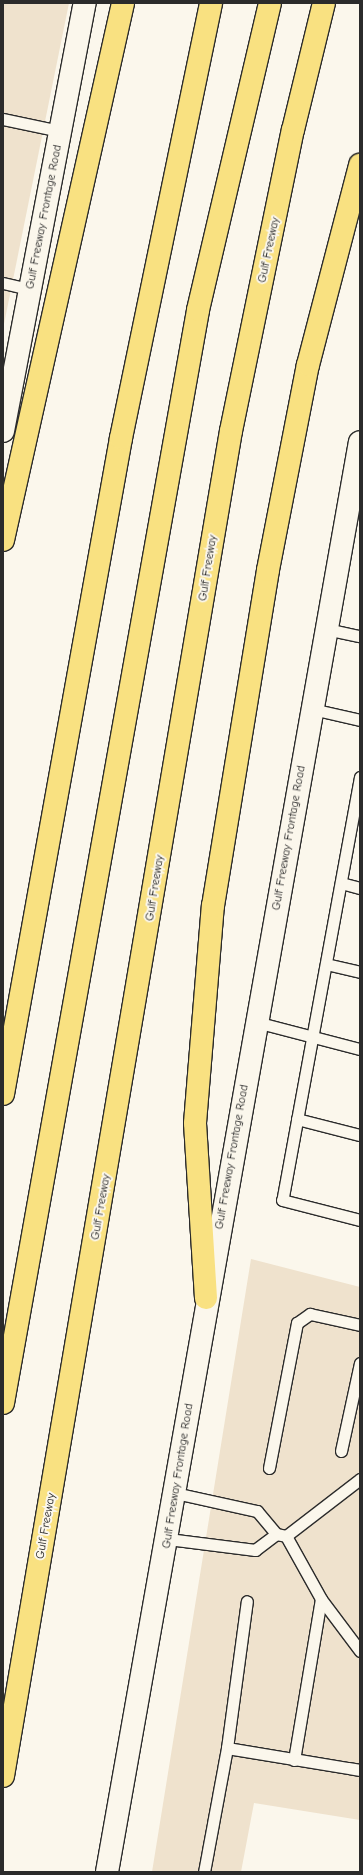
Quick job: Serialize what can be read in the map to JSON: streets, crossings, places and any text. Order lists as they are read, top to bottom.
{
  "streets": {
    "highway": ["Gulf Freeway"],
    "main road": ["Gulf Freeway Frontage Road"]
  }
}
